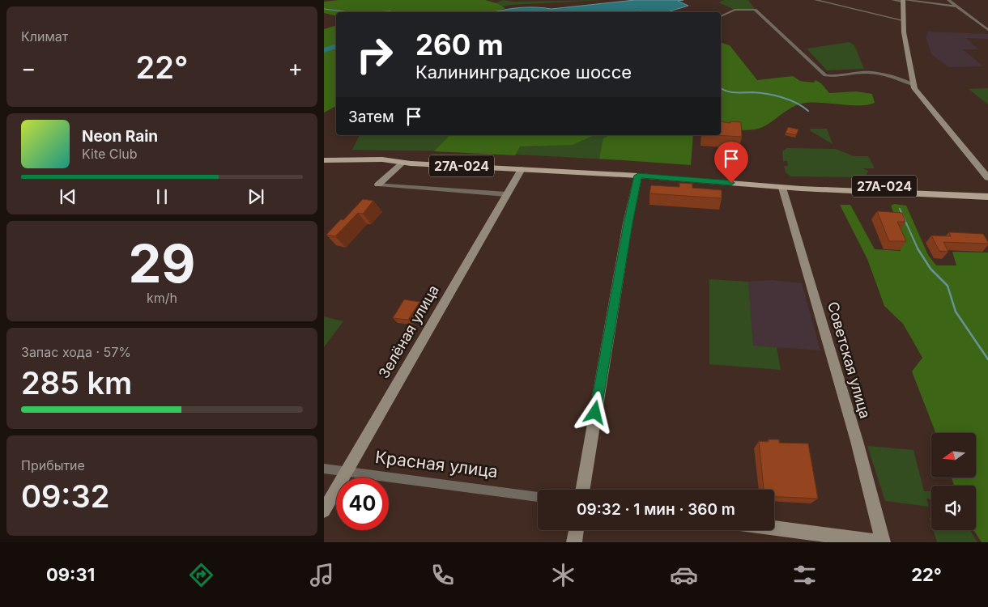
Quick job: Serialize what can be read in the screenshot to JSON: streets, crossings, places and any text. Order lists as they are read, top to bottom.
{
  "streets": {
    "main road": ["27А-024"],
    "street": ["Зелёная улица", "Советская улица", "Красная улица"]
  },
  "crossings": [
    ["27А-024", "Зелёная улица"],
    ["27А-024", "Советская улица"],
    ["Зелёная улица", "Красная улица"]
  ],
  "north": "left",
  "page": {
    "tile": [
      "Климат",
      ["29", "km/h"],
      ["Запас хода · 57%", "285 km"],
      ["Прибытие", "09:32"]
    ],
    "turn": ["260 m", "Калининградское шоссе"],
    "heat": ["−", "22°", "+"],
    "then": "Затем",
    "song": ["Neon Rain", "Kite Club"],
    "limit": "40",
    "trip": "09:32 · 1 мин · 360 m",
    "tabs": ["09:31", "22°"]
  }
}
